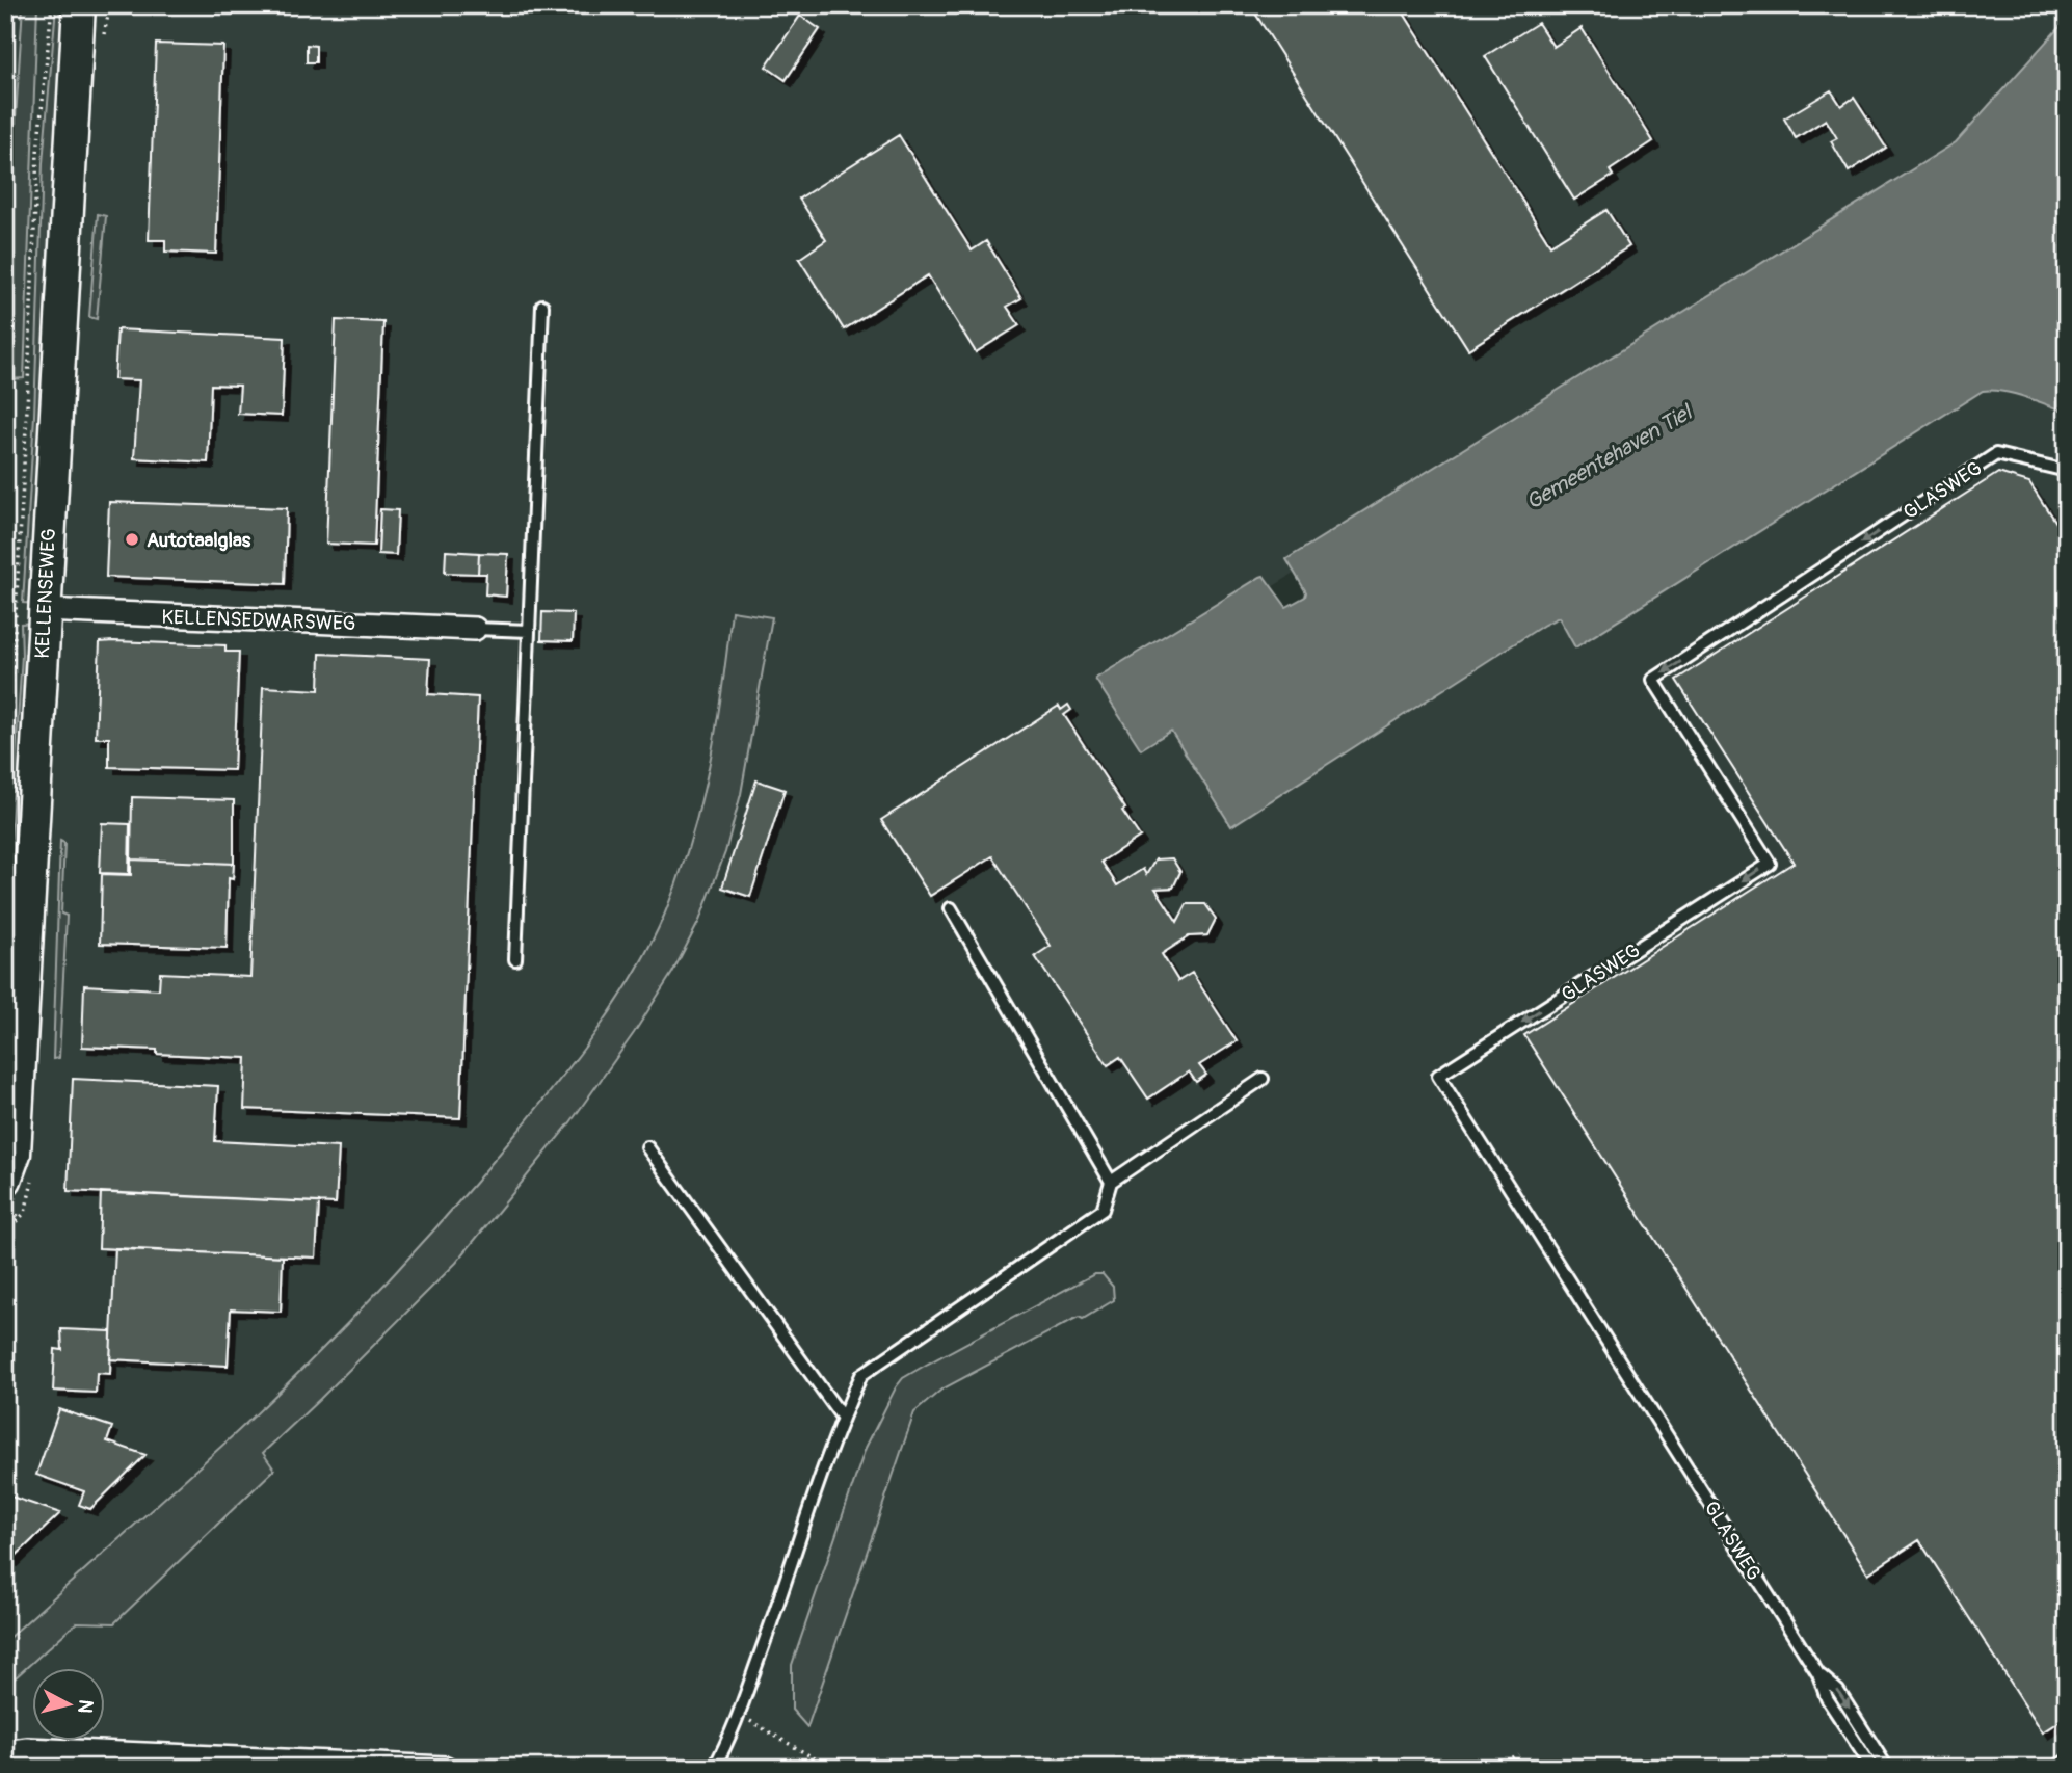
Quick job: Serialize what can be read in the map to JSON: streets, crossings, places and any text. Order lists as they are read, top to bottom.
{
  "streets": {
    "main road": ["KELLENSEWEG"],
    "street": ["KELLENSEDWARSWEG"],
    "lane": ["GLASWEG"]
  },
  "crossings": [
    ["KELLENSEWEG", "KELLENSEDWARSWEG"]
  ],
  "water": ["Gemeentehaven Tiel"],
  "places": ["Autotaalglas"],
  "north": "right"
}
